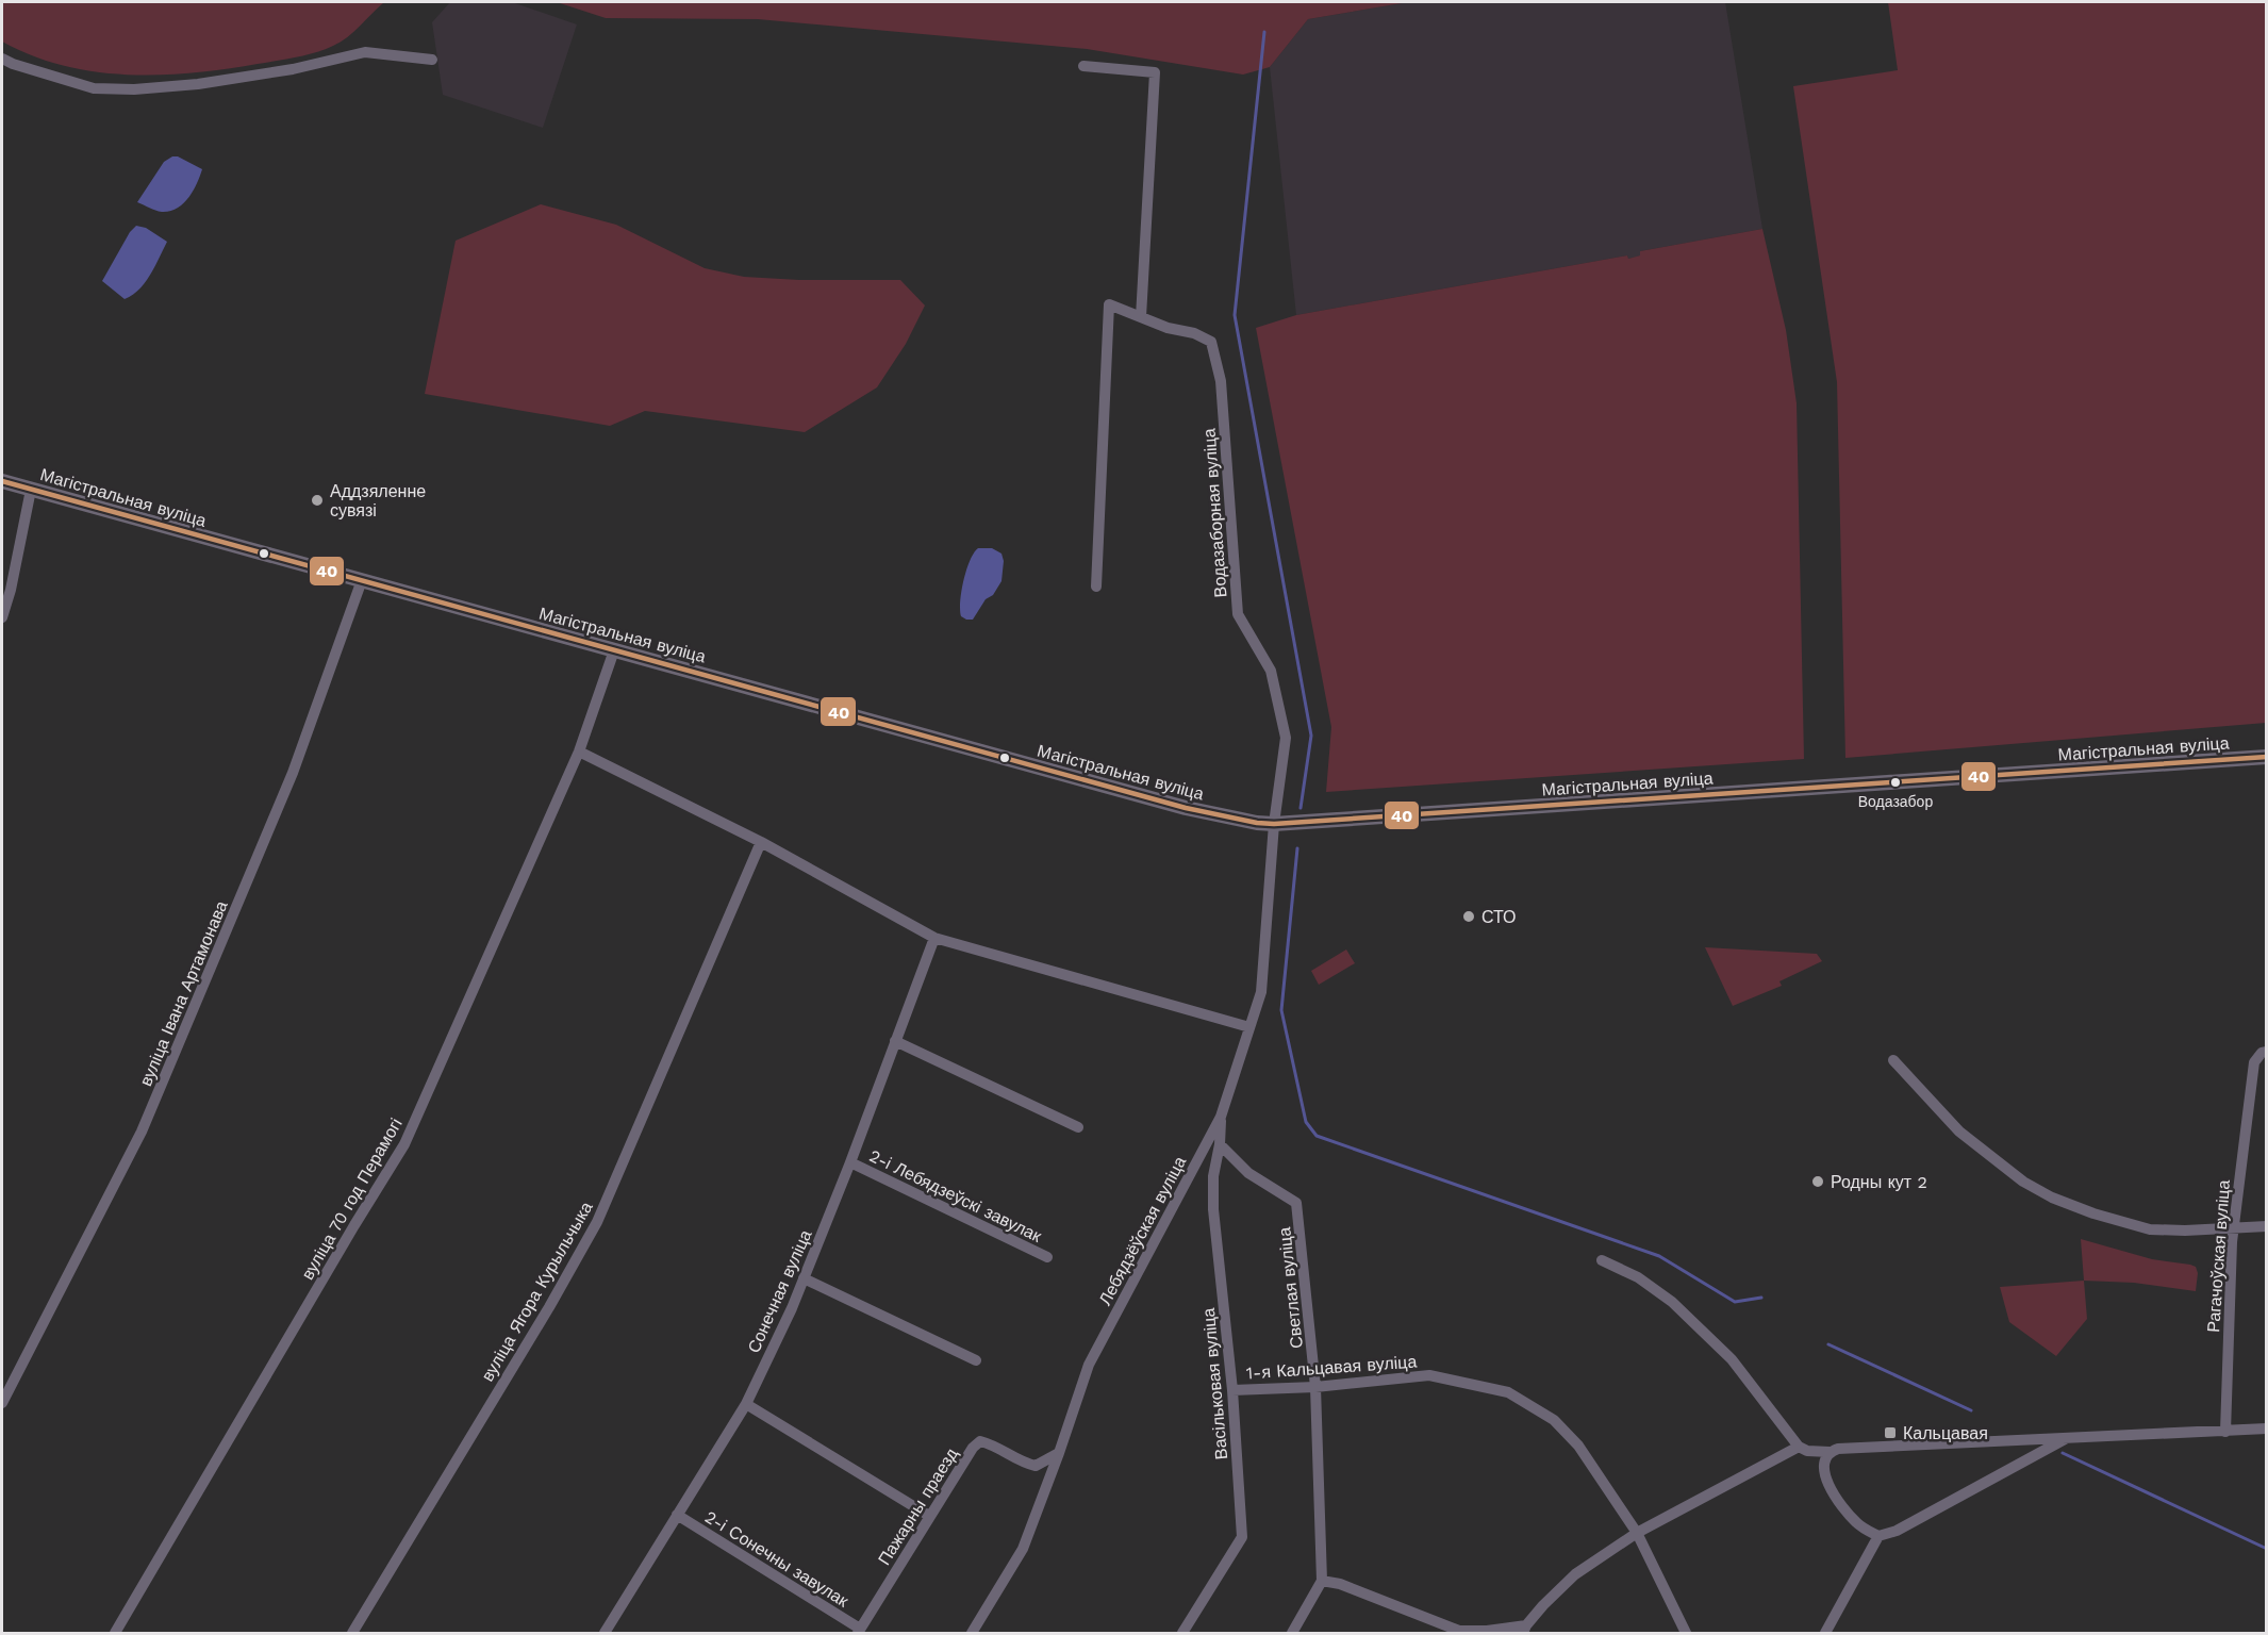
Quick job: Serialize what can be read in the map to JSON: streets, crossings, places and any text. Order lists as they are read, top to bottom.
{
  "streets": {
    "main road": ["Магістральная вуліца"],
    "street": [
      "Водазаборная вуліца",
      "вуліца Івана Артамонава",
      "2-і Лебядзеўскі завулак",
      "вуліца 70 год Перамогі",
      "Лебядзёўская вуліца",
      "Рагачоўская вуліца",
      "Светлая вуліца",
      "вуліца Ягора Курыльчыка",
      "Сонечная вуліца",
      "1-я Кальцавая вуліца",
      "Васільковая вуліца",
      "Пажарны праезд",
      "2-і Сонечны завулак"
    ]
  },
  "crossings": [
    ["Магістральная вуліца", "Водазаборная вуліца"],
    ["Магістральная вуліца", "вуліца Івана Артамонава"],
    ["Магістральная вуліца", "вуліца 70 год Перамогі"],
    ["Магістральная вуліца", "Лебядзёўская вуліца"],
    ["Водазаборная вуліца", "Лебядзёўская вуліца"],
    ["2-і Лебядзеўскі завулак", "Сонечная вуліца"],
    ["Лебядзёўская вуліца", "Васільковая вуліца"],
    ["Лебядзёўская вуліца", "Пажарны праезд"],
    ["Светлая вуліца", "1-я Кальцавая вуліца"],
    ["Светлая вуліца", "Васільковая вуліца"],
    ["Сонечная вуліца", "2-і Сонечны завулак"],
    ["1-я Кальцавая вуліца", "Васільковая вуліца"],
    ["Пажарны праезд", "2-і Сонечны завулак"]
  ],
  "places": {
    "other": [
      "Аддзяленне сувязі",
      "Водазабор",
      "СТО",
      "Родны кут 2"
    ],
    "transit": ["Кальцавая"]
  },
  "lines": ["transit line 40"]
}
